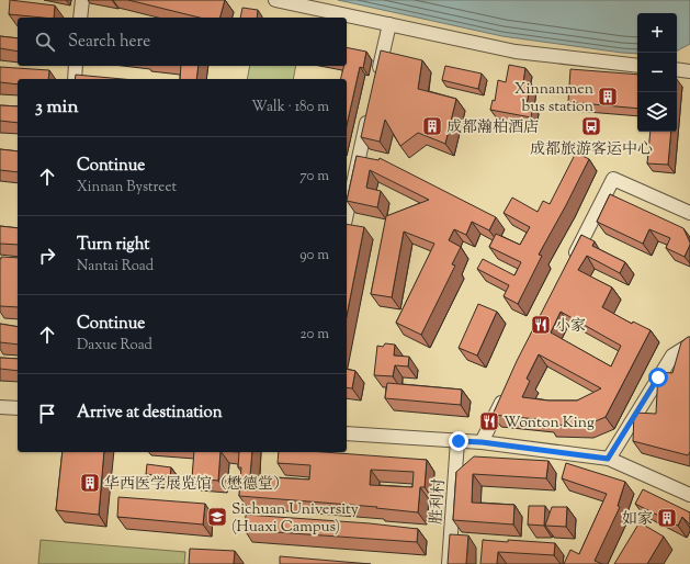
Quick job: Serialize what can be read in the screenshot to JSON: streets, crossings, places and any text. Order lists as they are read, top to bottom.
{
  "streets": {
    "street": ["胜利村"]
  },
  "places": {
    "building": [
      "Xinnanmen bus station",
      "成都瀚柏酒店",
      "华西医学展览馆（懋德堂）",
      "如家"
    ],
    "bus stop": ["成都旅游客运中心"],
    "restaurant": ["小家", "Wonton King"],
    "school or university": ["Sichuan University (Huaxi Campus)"]
  },
  "page": {
    "map_buttons": ["+", "−"],
    "search": "Search here",
    "heading": ["3 min", "Walk · 180 m"],
    "list": [
      ["Continue", "Xinnan Bystreet", "70 m"],
      ["Turn right", "Nantai Road", "90 m"],
      ["Continue", "Daxue Road", "20 m"],
      "Arrive at destination"
    ]
  }
}
